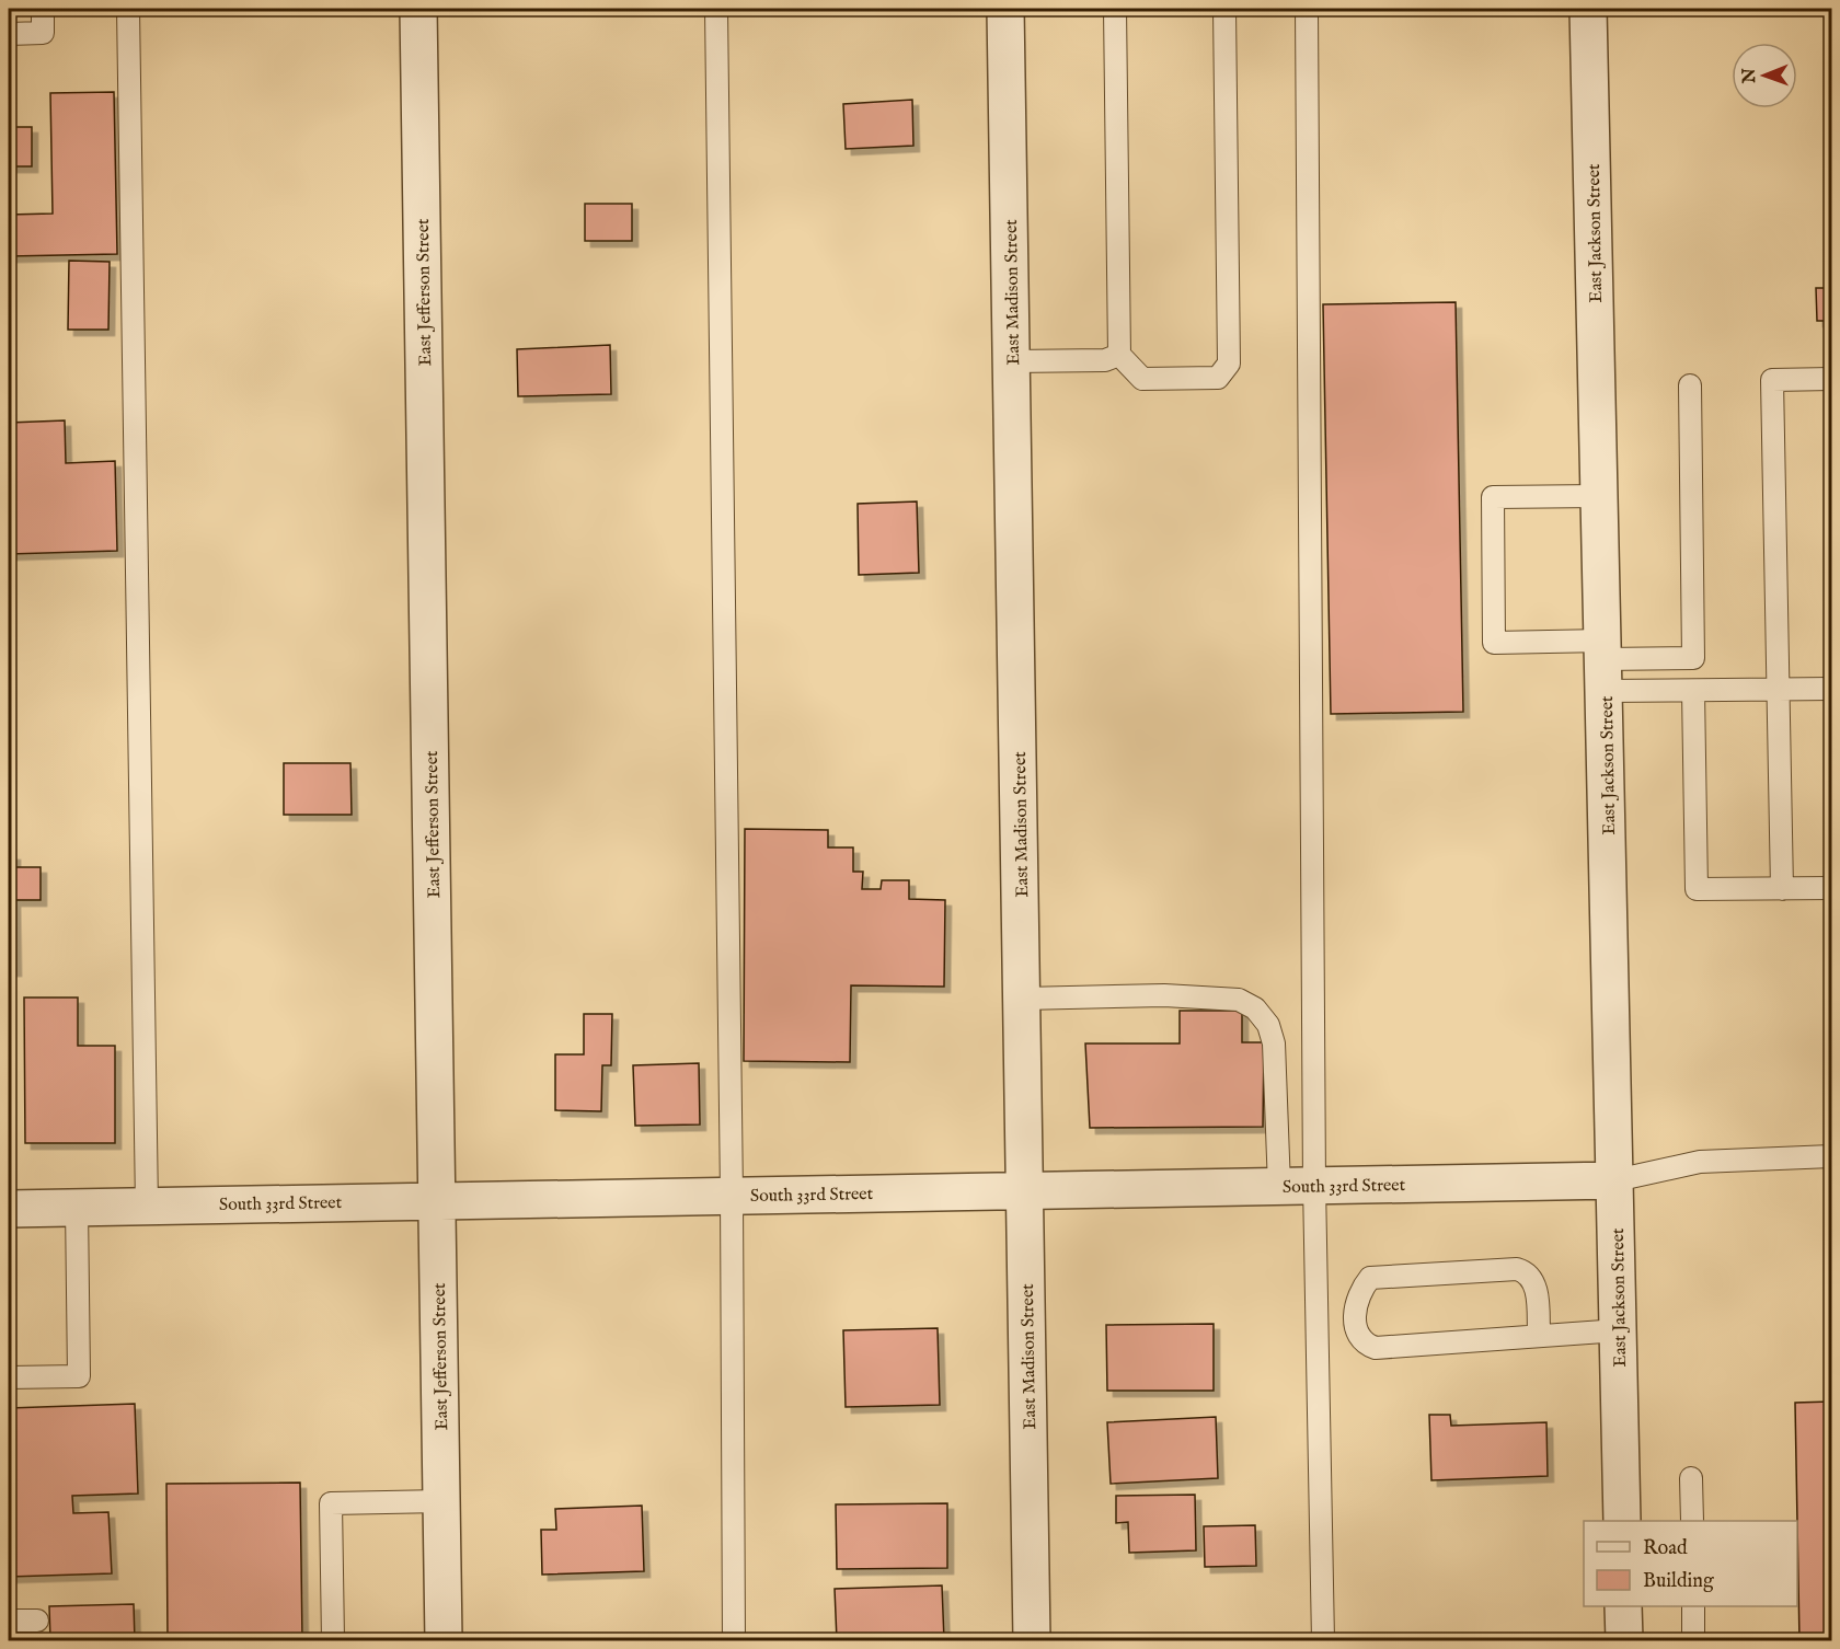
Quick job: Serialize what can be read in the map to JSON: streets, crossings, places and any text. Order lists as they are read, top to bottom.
{
  "streets": {
    "street": [
      "East Jackson Street",
      "East Jefferson Street",
      "East Madison Street",
      "South 33rd Street"
    ]
  },
  "crossings": [
    ["East Jackson Street", "South 33rd Street"],
    ["East Jefferson Street", "South 33rd Street"],
    ["East Madison Street", "South 33rd Street"]
  ],
  "legend": ["Road", "Building"],
  "north": "left"
}
